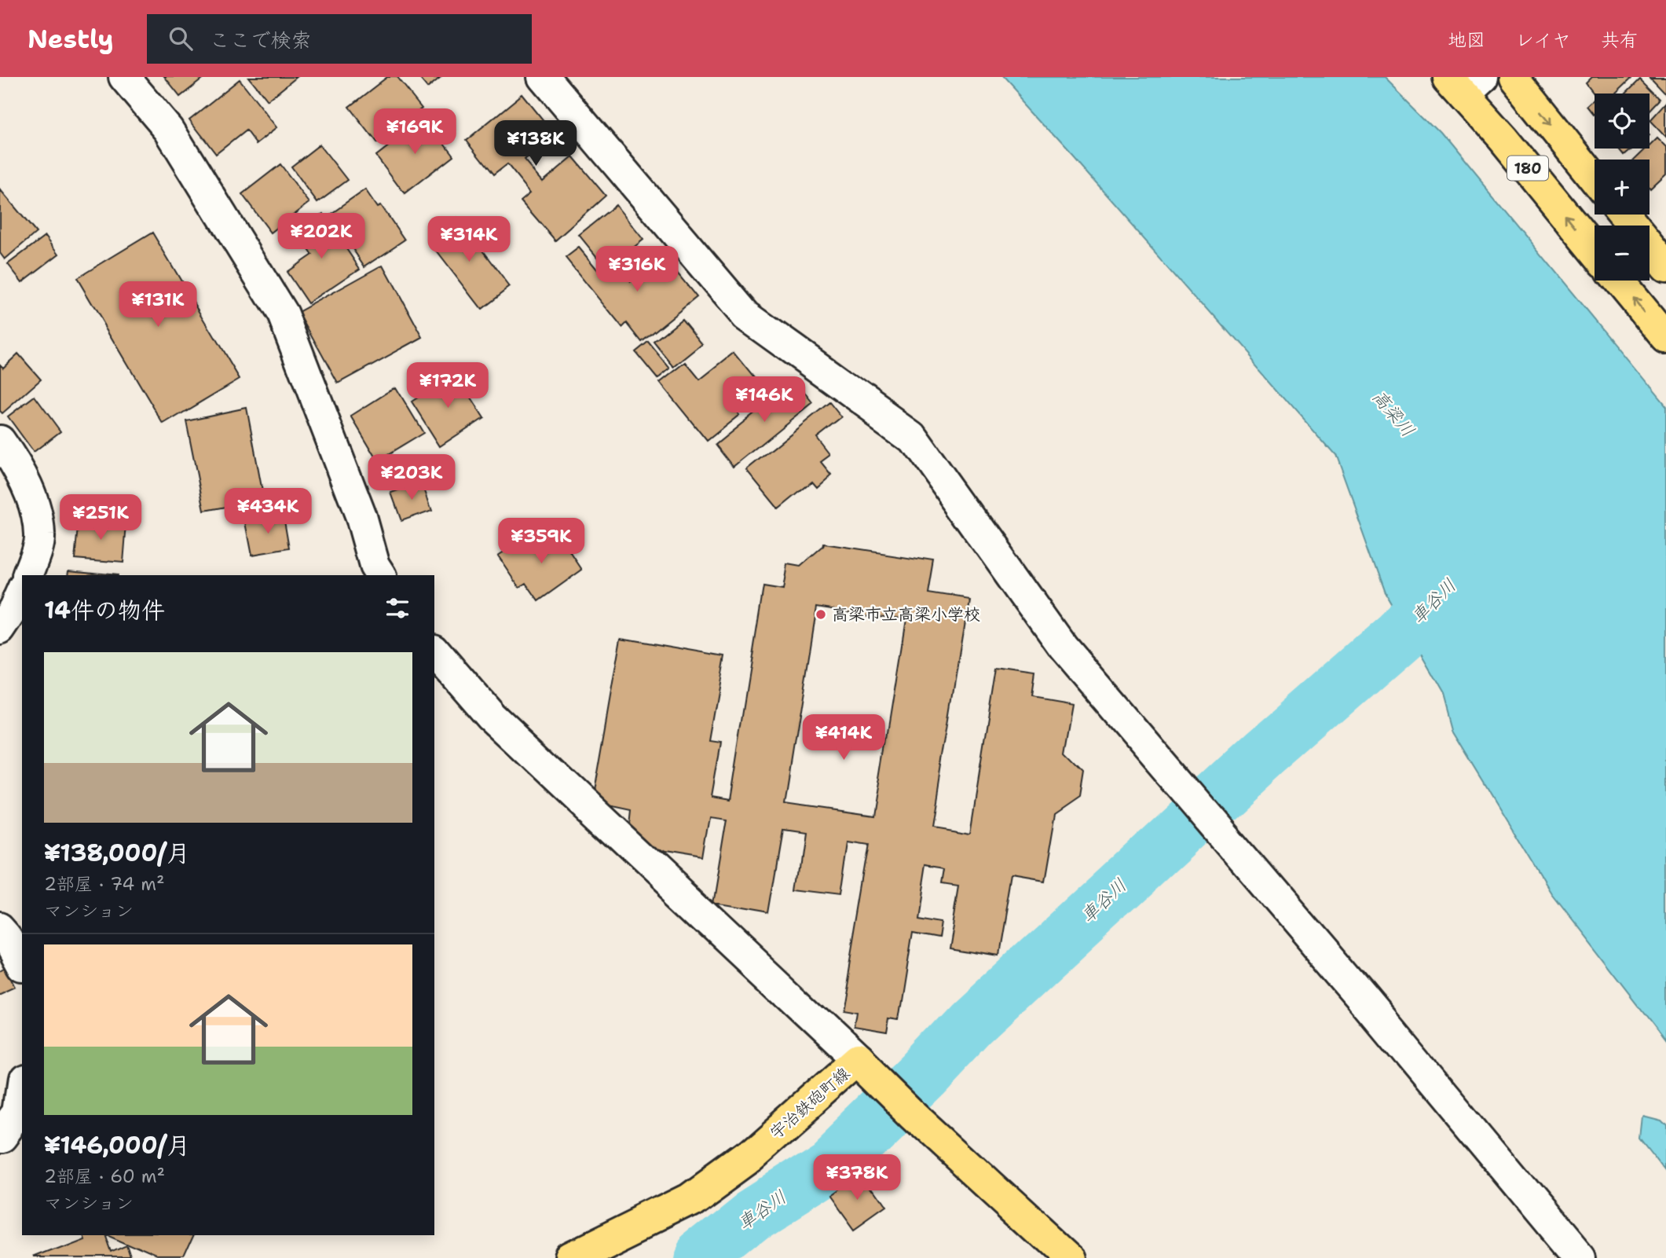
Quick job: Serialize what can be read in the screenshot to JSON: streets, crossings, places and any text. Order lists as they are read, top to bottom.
{
  "streets": {
    "main road": ["180", "宇治鉄砲町線"]
  },
  "water": ["高梁川", "車谷川"],
  "places": ["高梁市立高梁小学校"],
  "page": {
    "header": "Nestly",
    "search": "ここで検索",
    "nav": ["地図", "レイヤ", "共有"],
    "map_buttons": ["+", "−"],
    "price": [
      "¥169K",
      "¥138K",
      "¥202K",
      "¥314K",
      "¥316K",
      "¥131K",
      "¥172K",
      "¥146K",
      "¥203K",
      "¥434K",
      "¥251K",
      "¥359K",
      "¥414K",
      "¥378K"
    ],
    "heading": "14件の物件",
    "list": [
      {
        "name": "¥138,000/月",
        "note": "2部屋 · 74 m² · マンション"
      },
      {
        "name": "¥146,000/月",
        "note": "2部屋 · 60 m² · マンション"
      }
    ]
  }
}
